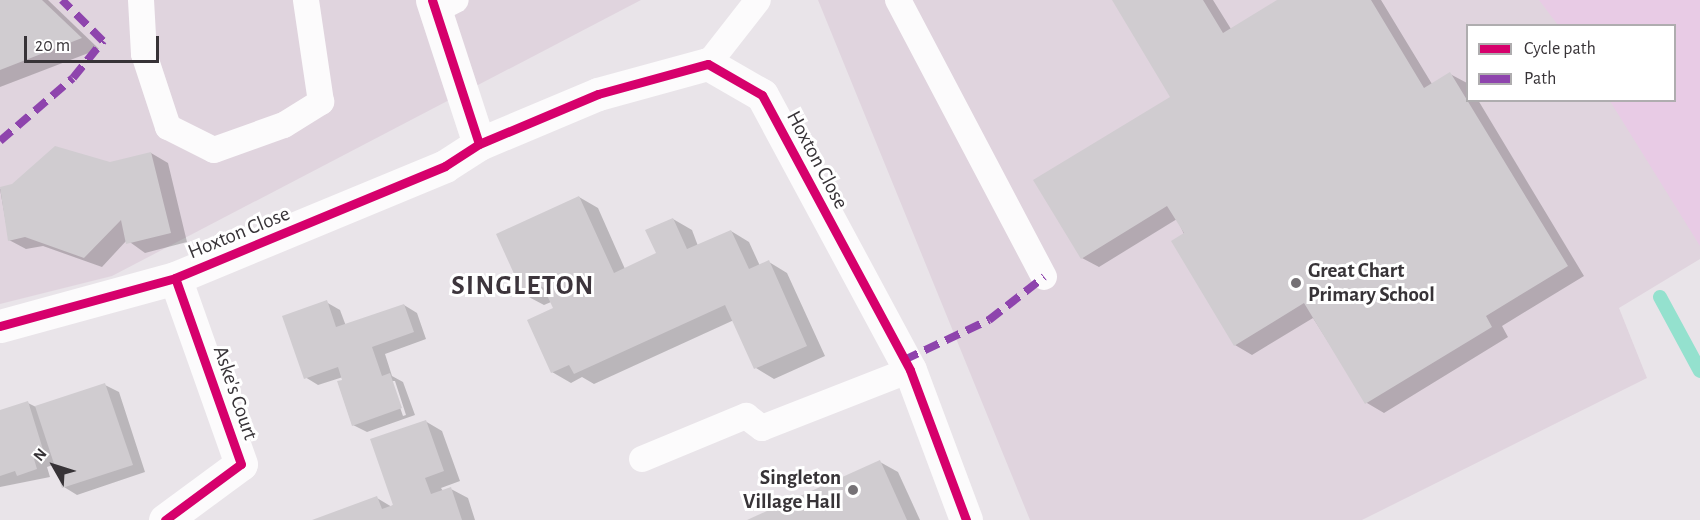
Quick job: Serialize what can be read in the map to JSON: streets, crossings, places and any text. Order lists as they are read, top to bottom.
{
  "streets": {
    "street": ["Hoxton Close", "Aske's Court"]
  },
  "crossings": [
    ["Hoxton Close", "Aske's Court"]
  ],
  "districts": ["SINGLETON"],
  "places": ["Great Chart Primary School", "Singleton Village Hall"],
  "legend": ["Cycle path", "Path"],
  "scale_bar": "20 m",
  "north": "top left"
}
